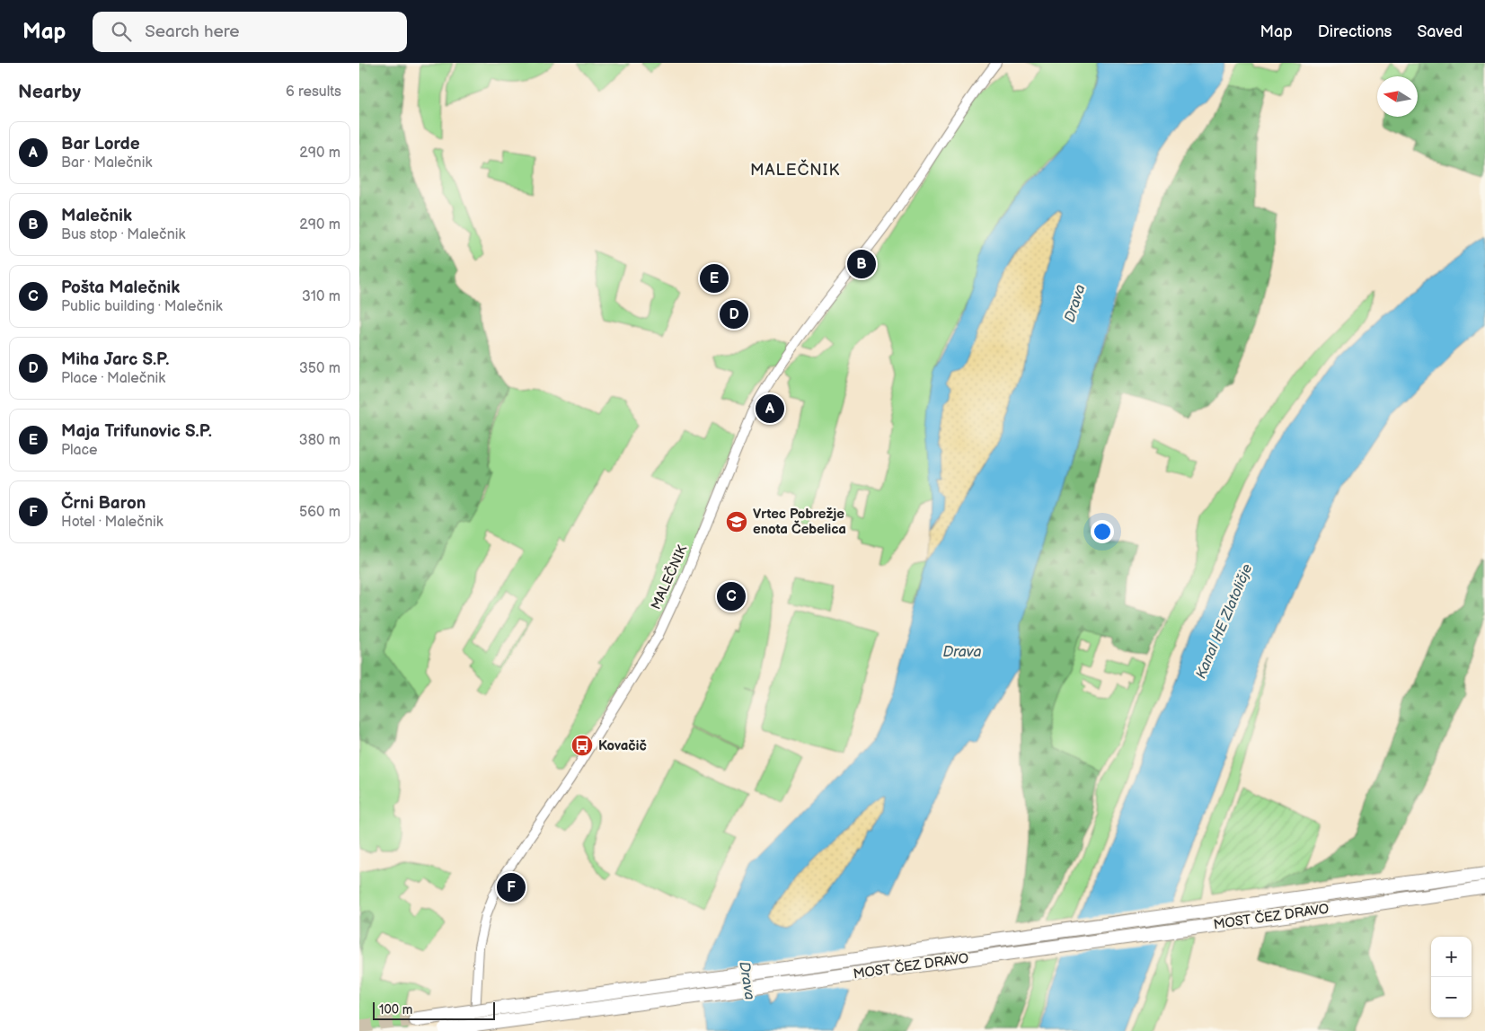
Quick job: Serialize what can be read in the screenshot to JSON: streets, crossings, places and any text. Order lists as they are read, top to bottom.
{
  "streets": {
    "highway": ["MOST ČEZ DRAVO"],
    "street": ["MALEČNIK"]
  },
  "districts": ["MALEČNIK"],
  "water": ["Drava", "Kanal HE Zlatoličje"],
  "places": {
    "school or university": ["Vrtec Pobrežje enota Čebelica"],
    "bus stop": ["Kovačič"]
  },
  "scale_bar": "100 m",
  "north": "left",
  "page": {
    "header": "Map",
    "search": "Search here",
    "nav": ["Map", "Directions", "Saved"],
    "heading": ["Nearby", "6 results"],
    "list": [
      {
        "mark": "A",
        "name": "Bar Lorde",
        "note": "Bar · Malečnik",
        "value": "290 m"
      },
      {
        "mark": "B",
        "name": "Malečnik",
        "note": "Bus stop · Malečnik",
        "value": "290 m"
      },
      {
        "mark": "C",
        "name": "Pošta Malečnik",
        "note": "Public building · Malečnik",
        "value": "310 m"
      },
      {
        "mark": "D",
        "name": "Miha Jarc S.P.",
        "note": "Place · Malečnik",
        "value": "350 m"
      },
      {
        "mark": "E",
        "name": "Maja Trifunovic S.P.",
        "note": "Place",
        "value": "380 m"
      },
      {
        "mark": "F",
        "name": "Črni Baron",
        "note": "Hotel · Malečnik",
        "value": "560 m"
      }
    ],
    "pins": [
      "B",
      "E",
      "D",
      "A",
      "C",
      "F"
    ],
    "map_buttons": ["+", "−"],
    "scale": "100 m"
  }
}
